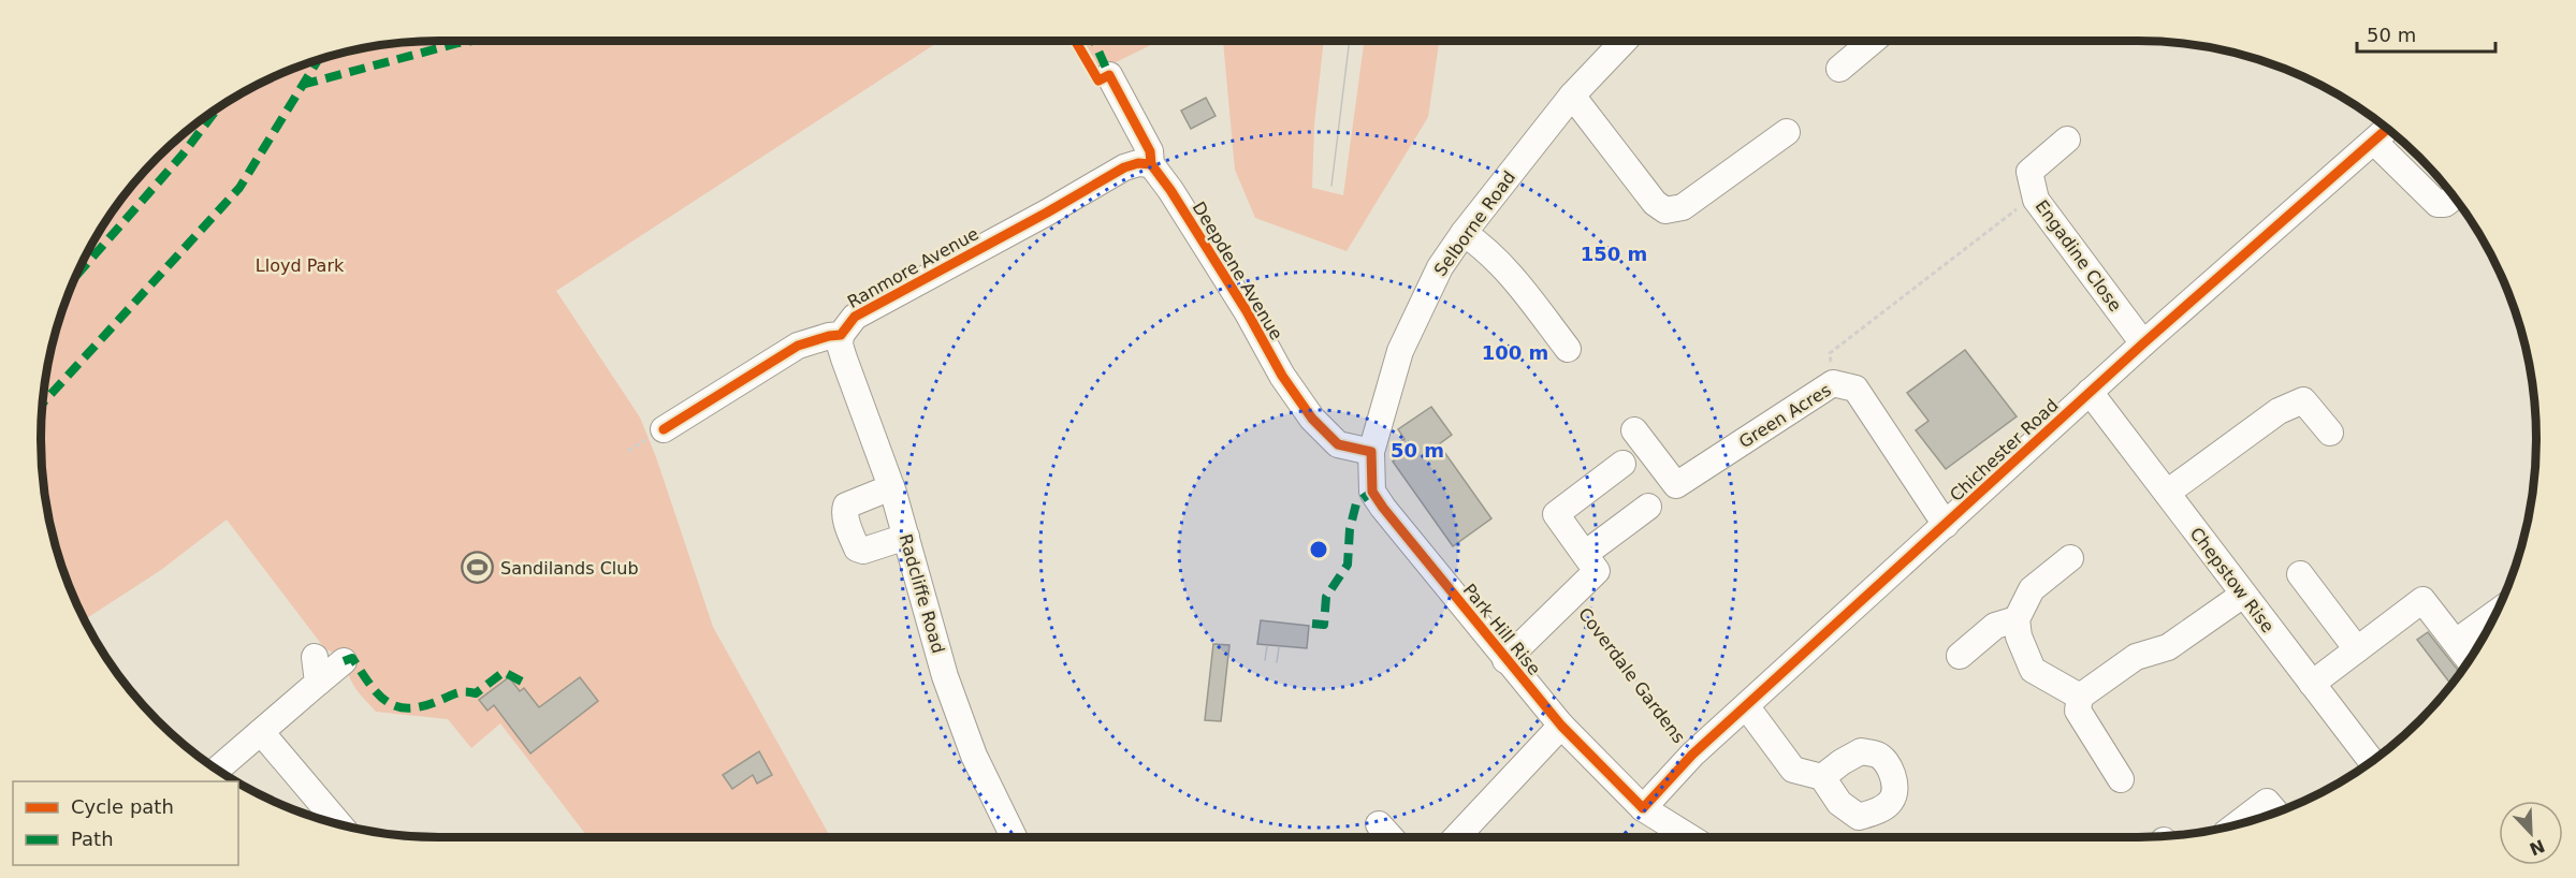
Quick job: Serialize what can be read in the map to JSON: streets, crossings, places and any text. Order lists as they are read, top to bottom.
{
  "streets": {
    "street": [
      "Selborne Road",
      "Engadine Close",
      "Ranmore Avenue",
      "Deepdene Avenue",
      "Green Acres",
      "Chichester Road",
      "Chepstow Rise",
      "Radcliffe Road",
      "Park Hill Rise",
      "Coverdale Gardens"
    ]
  },
  "crossings": [
    ["Selborne Road", "Deepdene Avenue"],
    ["Selborne Road", "Park Hill Rise"],
    ["Engadine Close", "Chichester Road"],
    ["Ranmore Avenue", "Deepdene Avenue"],
    ["Ranmore Avenue", "Radcliffe Road"],
    ["Deepdene Avenue", "Park Hill Rise"],
    ["Green Acres", "Chichester Road"],
    ["Chichester Road", "Chepstow Rise"],
    ["Chichester Road", "Park Hill Rise"],
    ["Chichester Road", "Coverdale Gardens"],
    ["Park Hill Rise", "Coverdale Gardens"]
  ],
  "parks": ["Lloyd Park"],
  "places": {
    "sports": ["Sandilands Club"]
  },
  "legend": ["Cycle path", "Path"],
  "scale_bar": "50 m",
  "north": "bottom right",
  "rings": ["150 m", "100 m", "50 m"]
}
